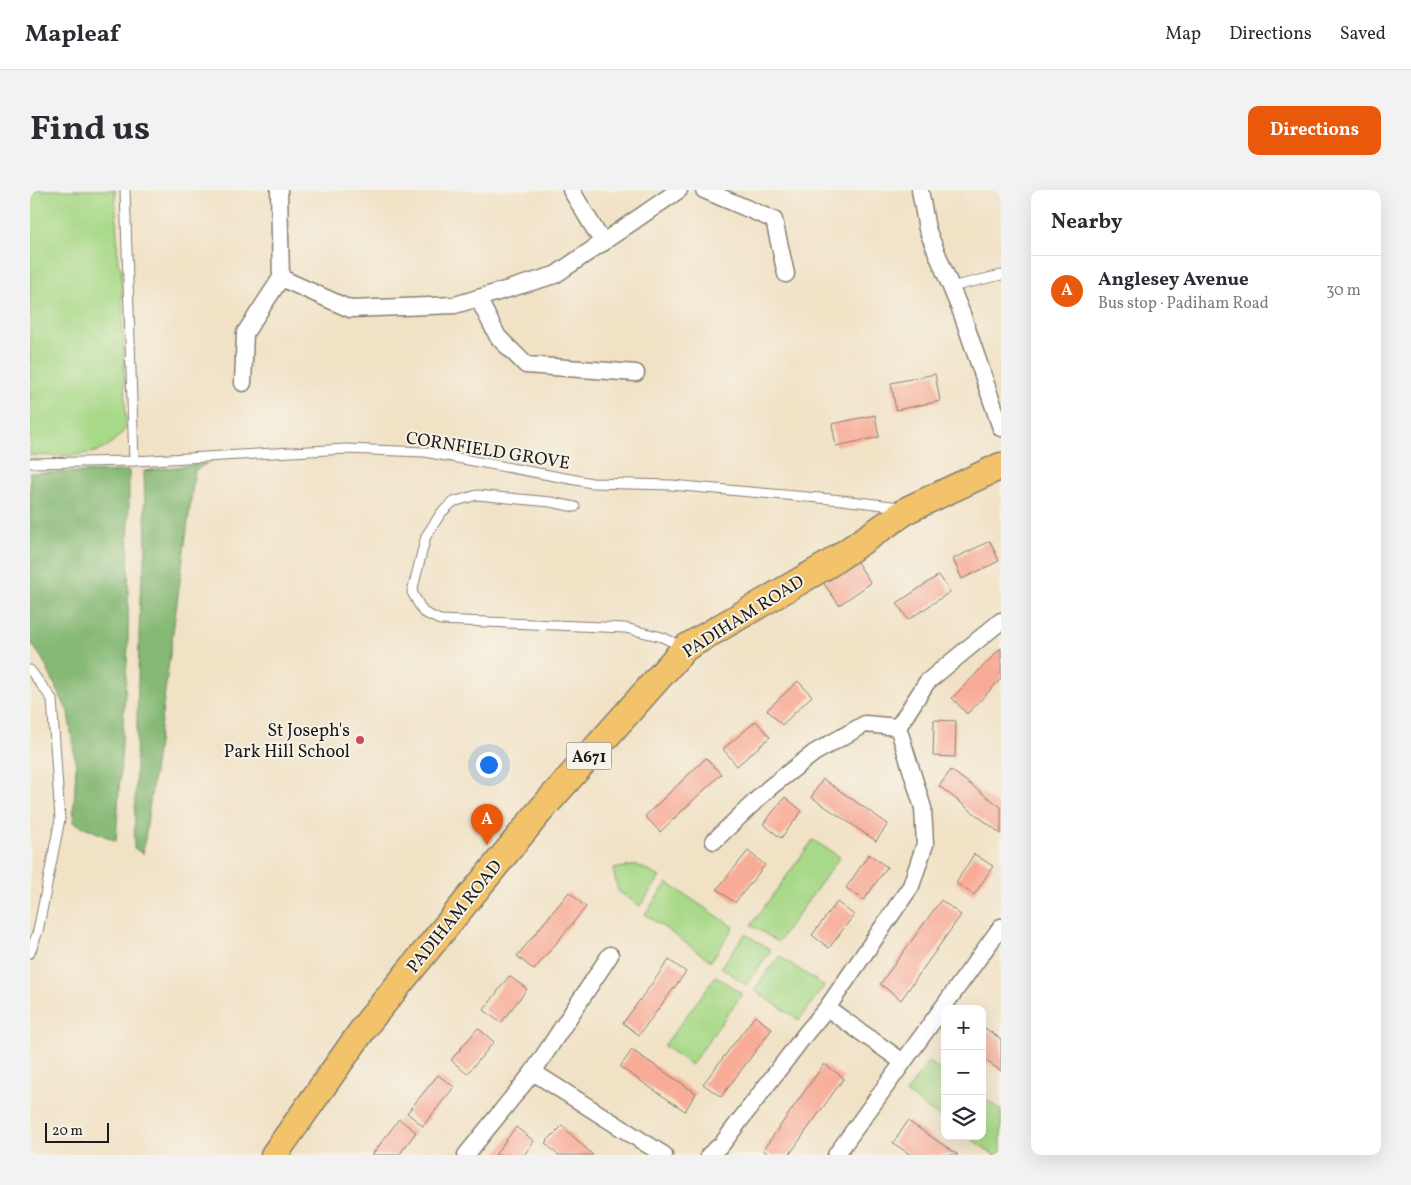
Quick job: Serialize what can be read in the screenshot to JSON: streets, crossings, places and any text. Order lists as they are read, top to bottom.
{
  "streets": {
    "main road": ["PADIHAM ROAD", "A671"],
    "lane": ["CORNFIELD GROVE"]
  },
  "crossings": [
    ["CORNFIELD GROVE", "PADIHAM ROAD"]
  ],
  "places": ["St Joseph's Park Hill School"],
  "scale_bar": "20 m",
  "page": {
    "header": "Mapleaf",
    "nav": ["Map", "Directions", "Saved"],
    "title": "Find us",
    "buttons": "Directions",
    "heading": "Nearby",
    "list": [
      {
        "mark": "A",
        "name": "Anglesey Avenue",
        "note": "Bus stop · Padiham Road",
        "value": "30 m"
      }
    ],
    "pins": "A",
    "map_buttons": ["+", "−"],
    "scale": "20 m"
  }
}
